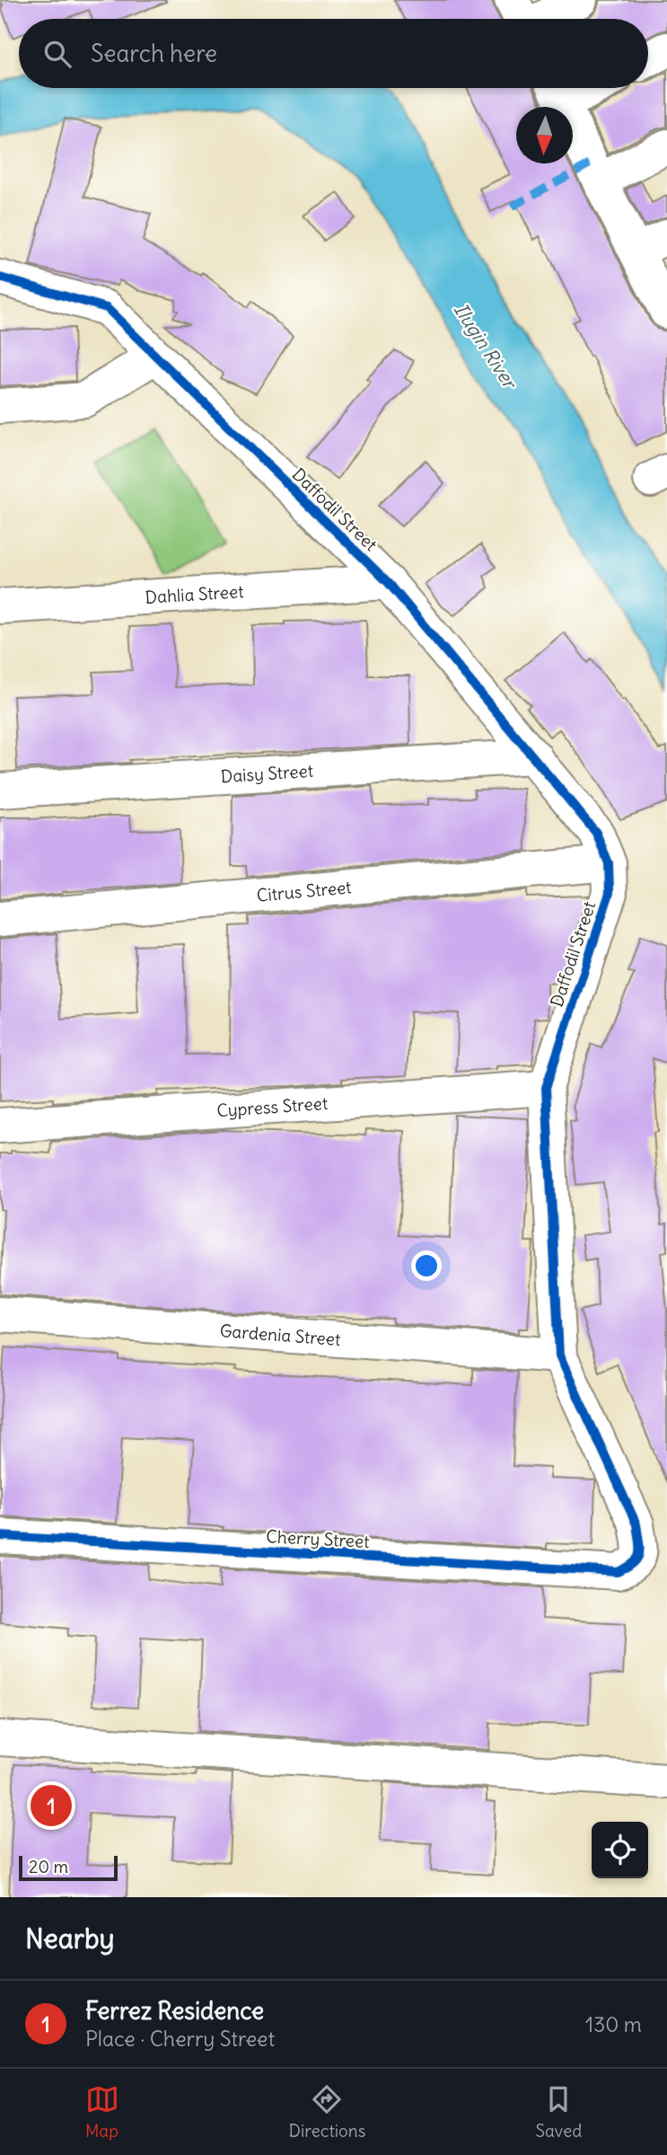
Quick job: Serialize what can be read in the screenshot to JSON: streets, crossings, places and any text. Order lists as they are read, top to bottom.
{
  "streets": {
    "street": [
      "Daffodil Street",
      "Dahlia Street",
      "Daisy Street",
      "Citrus Street",
      "Cypress Street",
      "Gardenia Street",
      "Cherry Street"
    ]
  },
  "crossings": [
    ["Daffodil Street", "Dahlia Street"],
    ["Daffodil Street", "Daisy Street"],
    ["Daffodil Street", "Citrus Street"],
    ["Daffodil Street", "Cypress Street"],
    ["Daffodil Street", "Gardenia Street"],
    ["Daffodil Street", "Cherry Street"]
  ],
  "water": ["Ilugin River"],
  "scale_bar": "20 m",
  "north": "bottom",
  "page": {
    "search": "Search here",
    "pins": "1",
    "scale": "20 m",
    "heading": "Nearby",
    "list": [
      {
        "mark": "1",
        "name": "Ferrez Residence",
        "note": "Place · Cherry Street",
        "value": "130 m"
      }
    ],
    "nav": ["Map", "Directions", "Saved"]
  }
}
